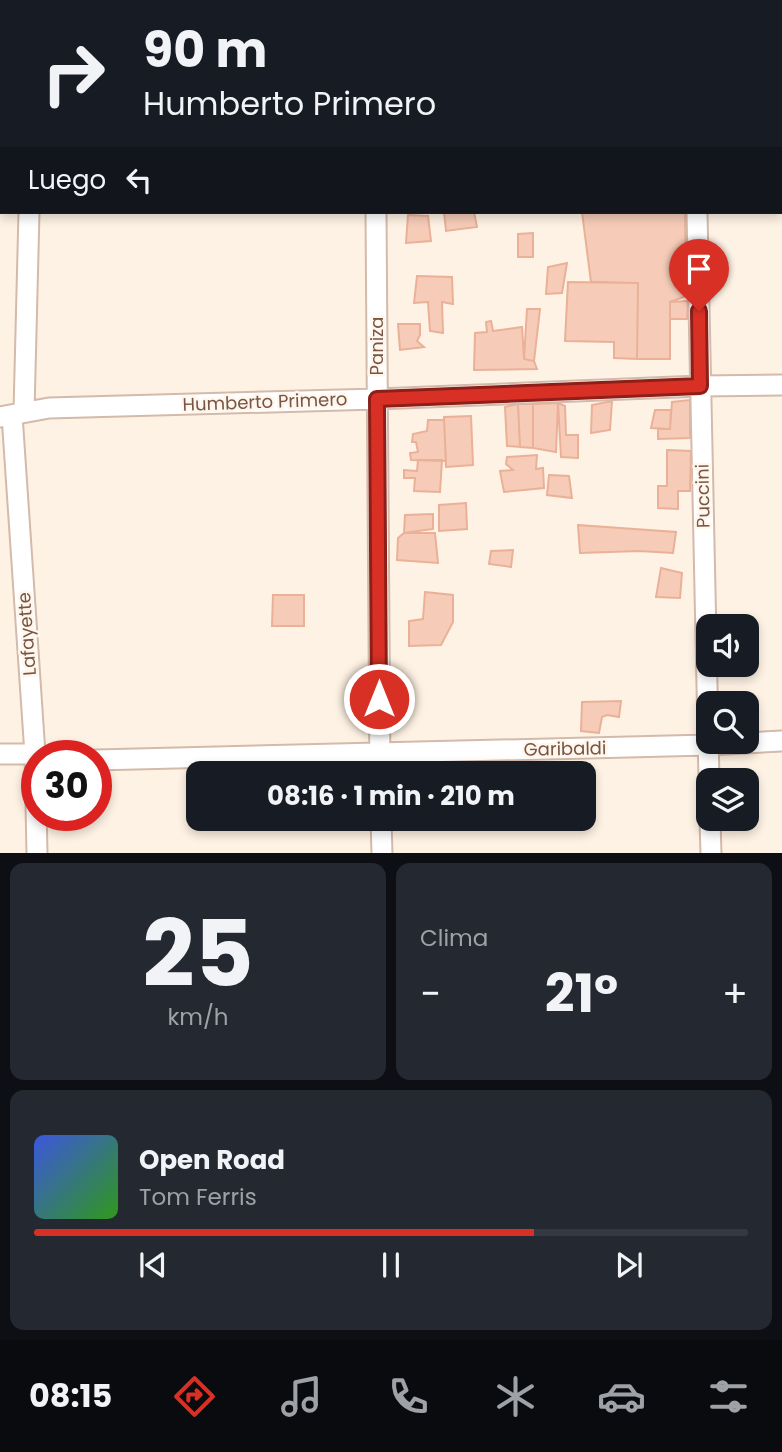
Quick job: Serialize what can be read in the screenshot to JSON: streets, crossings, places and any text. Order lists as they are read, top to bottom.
{
  "streets": {
    "street": [
      "Paniza",
      "Humberto Primero",
      "Puccini",
      "Lafayette",
      "Garibaldi"
    ]
  },
  "crossings": [
    ["Paniza", "Humberto Primero"],
    ["Paniza", "Garibaldi"],
    ["Humberto Primero", "Puccini"],
    ["Humberto Primero", "Lafayette"]
  ],
  "page": {
    "turn": ["90 m", "Humberto Primero"],
    "then": "Luego",
    "limit": "30",
    "trip": "08:16 · 1 min · 210 m",
    "tile": [
      ["25", "km/h"],
      "Clima"
    ],
    "heat": ["−", "21°", "+"],
    "song": ["Open Road", "Tom Ferris"],
    "tabs": "08:15"
  }
}
